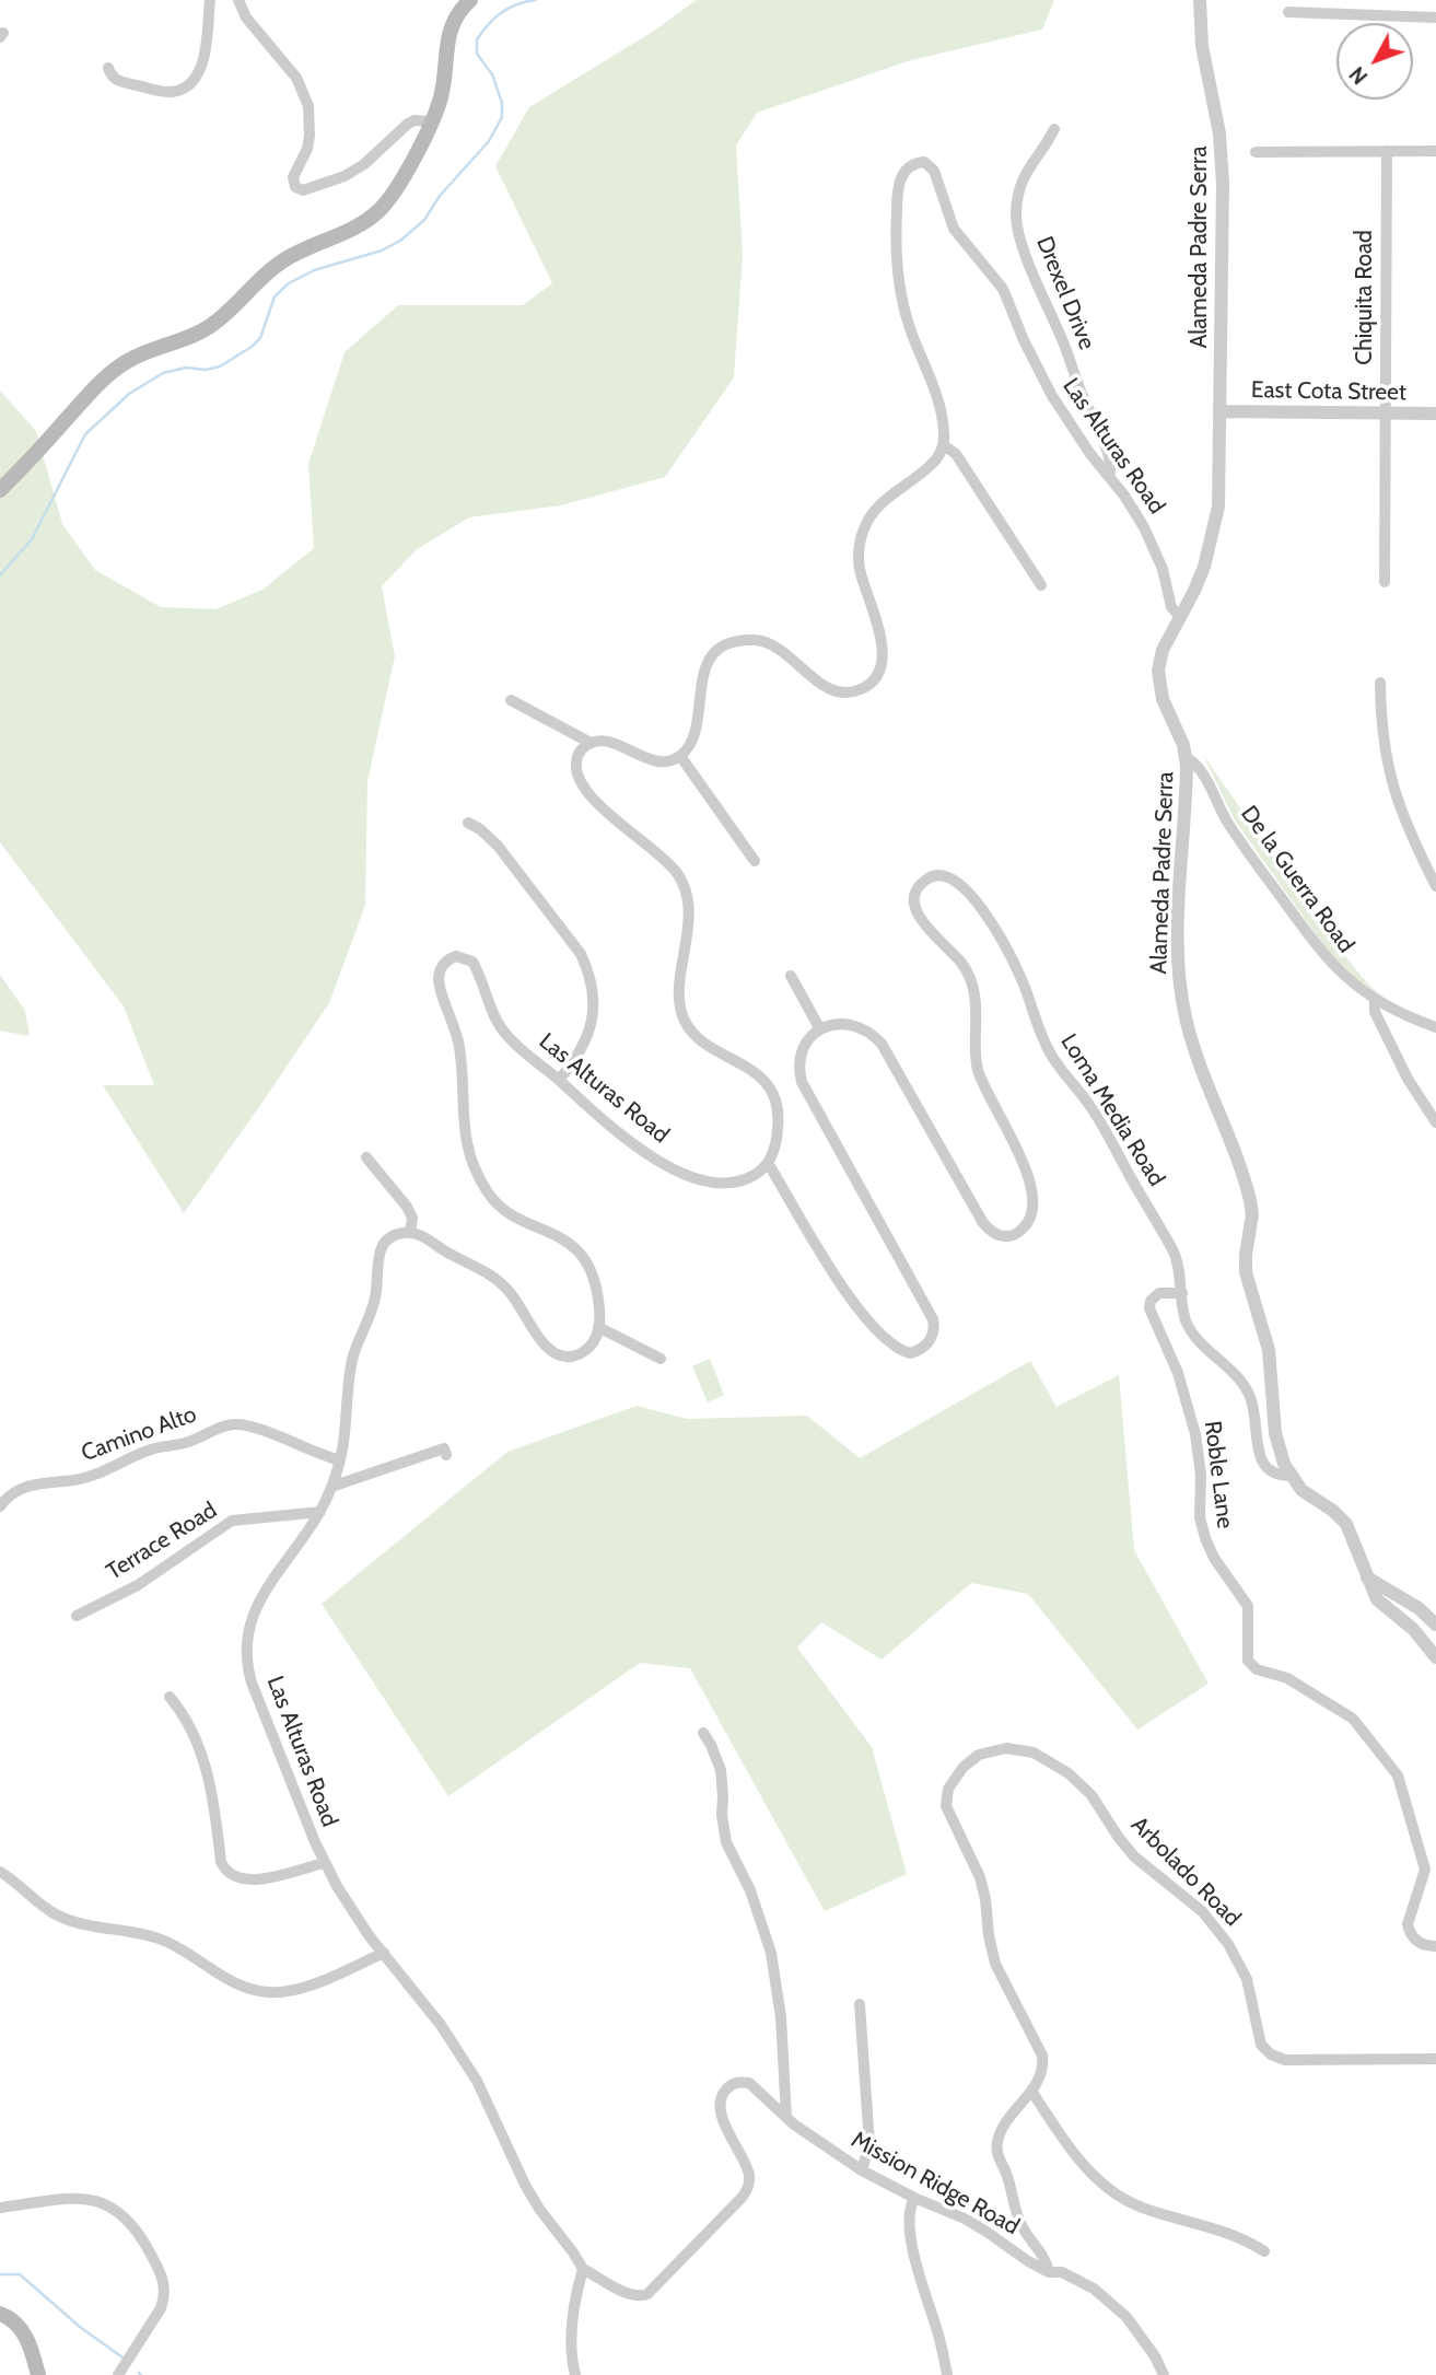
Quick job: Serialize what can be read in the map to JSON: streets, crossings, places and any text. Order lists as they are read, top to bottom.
{
  "streets": {
    "street": [
      "Alameda Padre Serra",
      "Drexel Drive",
      "Chiquita Road",
      "East Cota Street",
      "Las Alturas Road",
      "De la Guerra Road",
      "Loma Media Road",
      "Camino Alto",
      "Roble Lane",
      "Terrace Road",
      "Arbolado Road",
      "Mission Ridge Road"
    ]
  },
  "crossings": [
    ["Alameda Padre Serra", "East Cota Street"],
    ["Alameda Padre Serra", "Las Alturas Road"],
    ["Alameda Padre Serra", "De la Guerra Road"],
    ["Alameda Padre Serra", "Loma Media Road"],
    ["Drexel Drive", "Las Alturas Road"],
    ["Chiquita Road", "East Cota Street"],
    ["Las Alturas Road", "Camino Alto"],
    ["Las Alturas Road", "Terrace Road"],
    ["Las Alturas Road", "Mission Ridge Road"],
    ["Loma Media Road", "Roble Lane"],
    ["Arbolado Road", "Mission Ridge Road"]
  ],
  "north": "bottom left"
}
